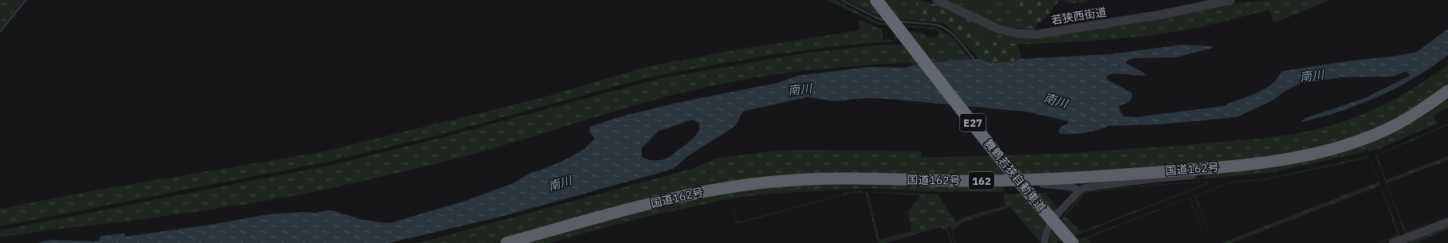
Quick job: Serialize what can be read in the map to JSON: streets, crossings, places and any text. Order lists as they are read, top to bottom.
{
  "streets": {
    "highway": [
      "E27",
      "国道162号",
      "舞鶴若狭自動車道",
      "162"
    ],
    "street": ["若狭西街道"]
  },
  "water": ["南川"]
}
